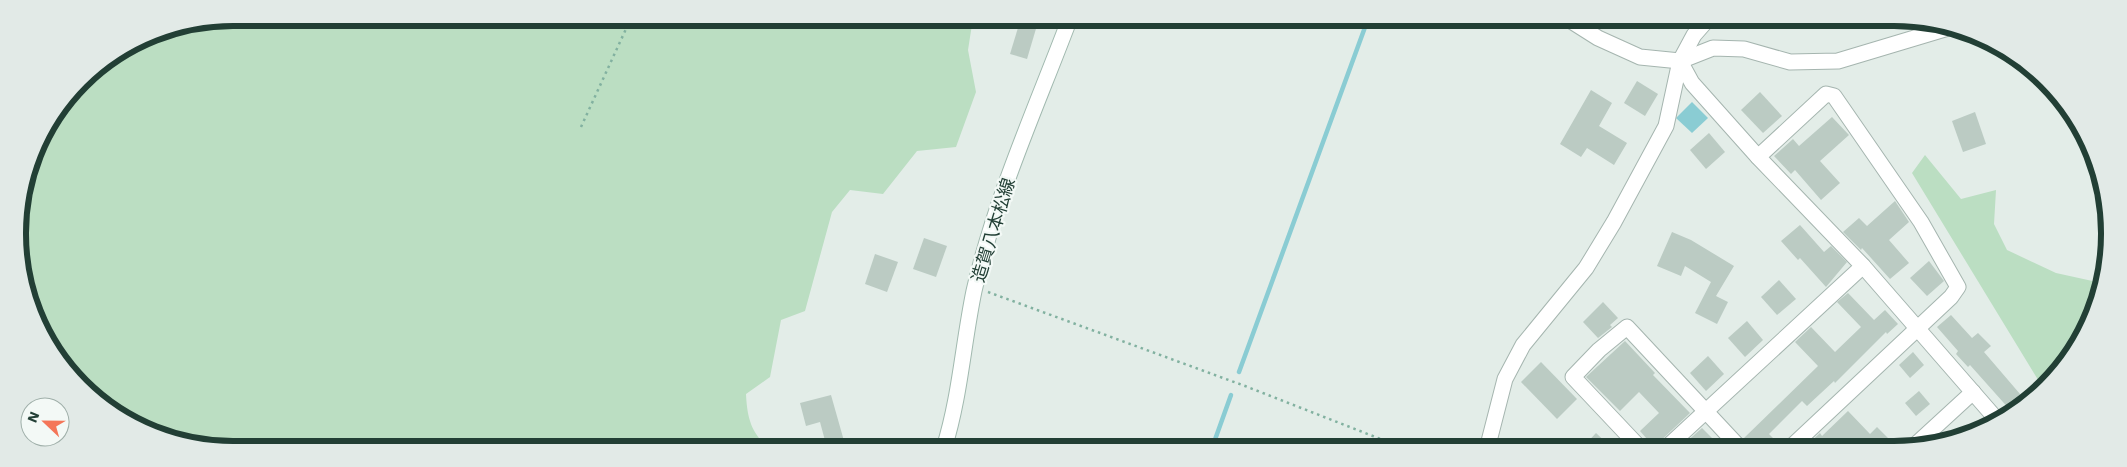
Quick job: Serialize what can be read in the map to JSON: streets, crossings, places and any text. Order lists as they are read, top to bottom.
{
  "streets": {
    "street": ["造賀八本松線"]
  },
  "north": "left"
}
